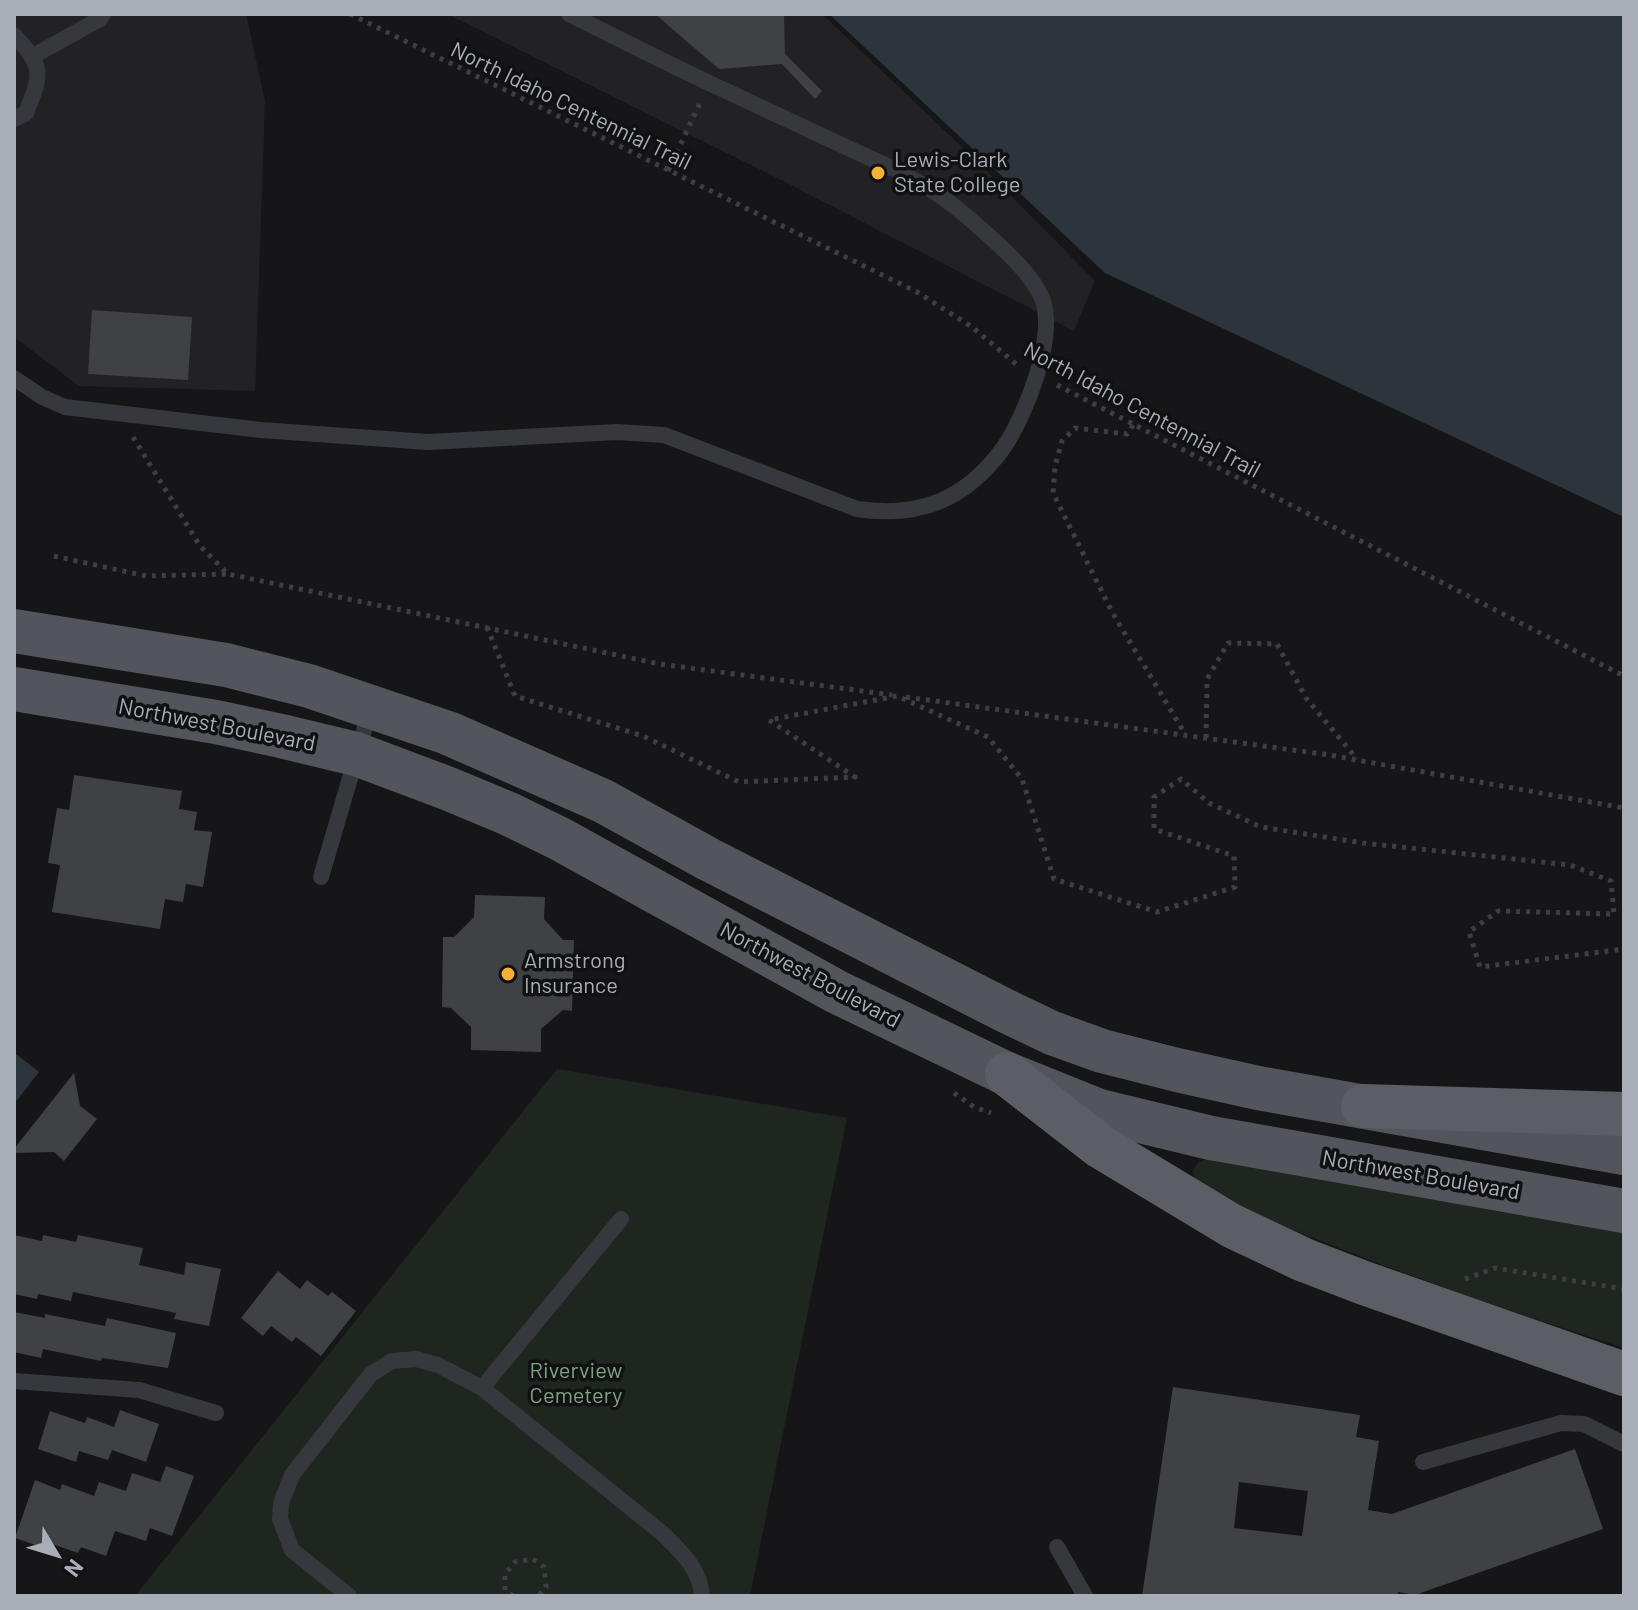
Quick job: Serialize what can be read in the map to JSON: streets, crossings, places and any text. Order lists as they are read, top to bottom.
{
  "streets": {
    "main road": ["Northwest Boulevard"],
    "path": ["North Idaho Centennial Trail"]
  },
  "parks": ["Riverview Cemetery"],
  "places": ["Lewis-Clark State College", "Armstrong Insurance"],
  "north": "bottom right"
}
